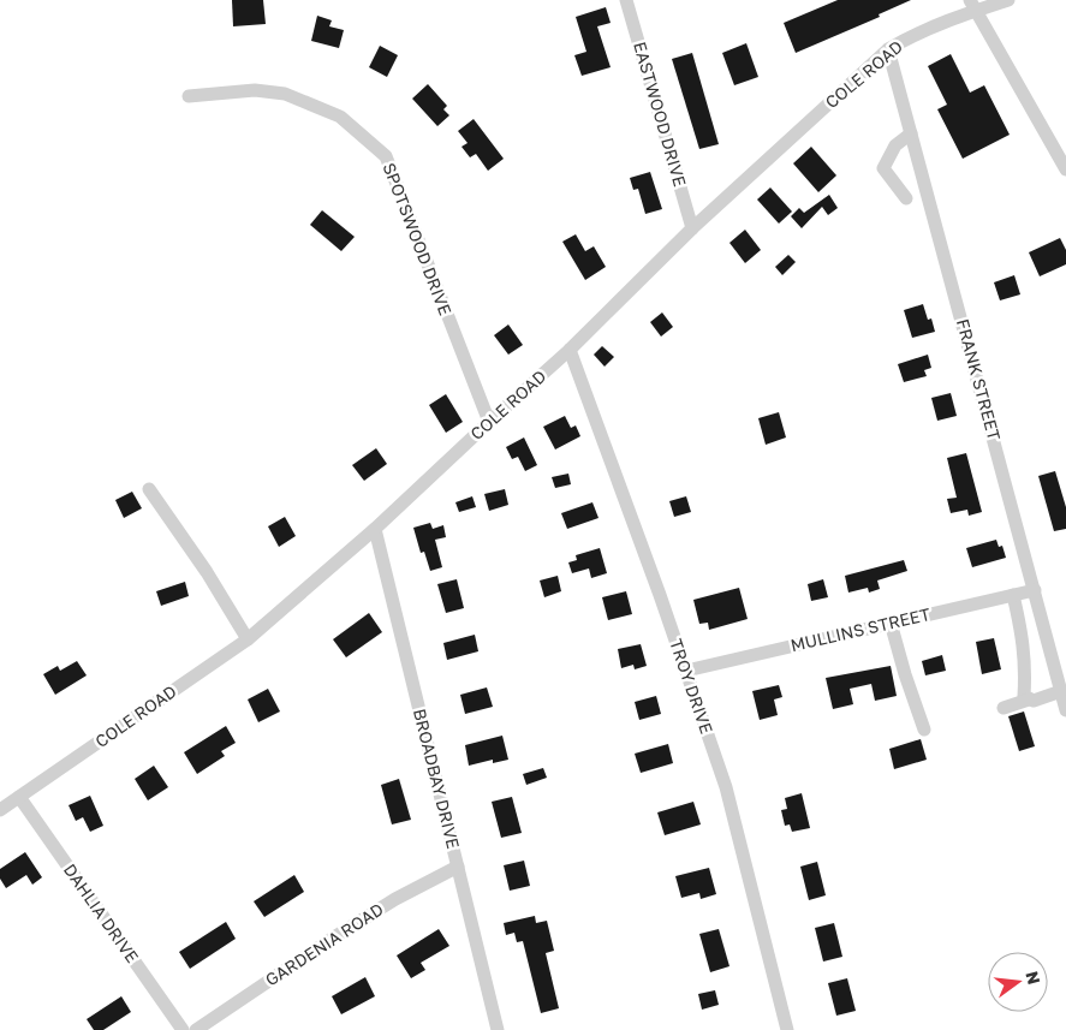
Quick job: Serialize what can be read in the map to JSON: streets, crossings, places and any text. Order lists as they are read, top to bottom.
{
  "streets": {
    "street": [
      "COLE ROAD",
      "EASTWOOD DRIVE",
      "SPOTSWOOD DRIVE",
      "FRANK STREET",
      "MULLINS STREET",
      "TROY DRIVE",
      "BROADBAY DRIVE",
      "DAHLIA DRIVE",
      "GARDENIA ROAD"
    ]
  },
  "crossings": [
    ["COLE ROAD", "EASTWOOD DRIVE"],
    ["COLE ROAD", "SPOTSWOOD DRIVE"],
    ["COLE ROAD", "FRANK STREET"],
    ["COLE ROAD", "TROY DRIVE"],
    ["COLE ROAD", "BROADBAY DRIVE"],
    ["COLE ROAD", "DAHLIA DRIVE"],
    ["FRANK STREET", "MULLINS STREET"],
    ["MULLINS STREET", "TROY DRIVE"],
    ["BROADBAY DRIVE", "GARDENIA ROAD"]
  ],
  "north": "right"
}
